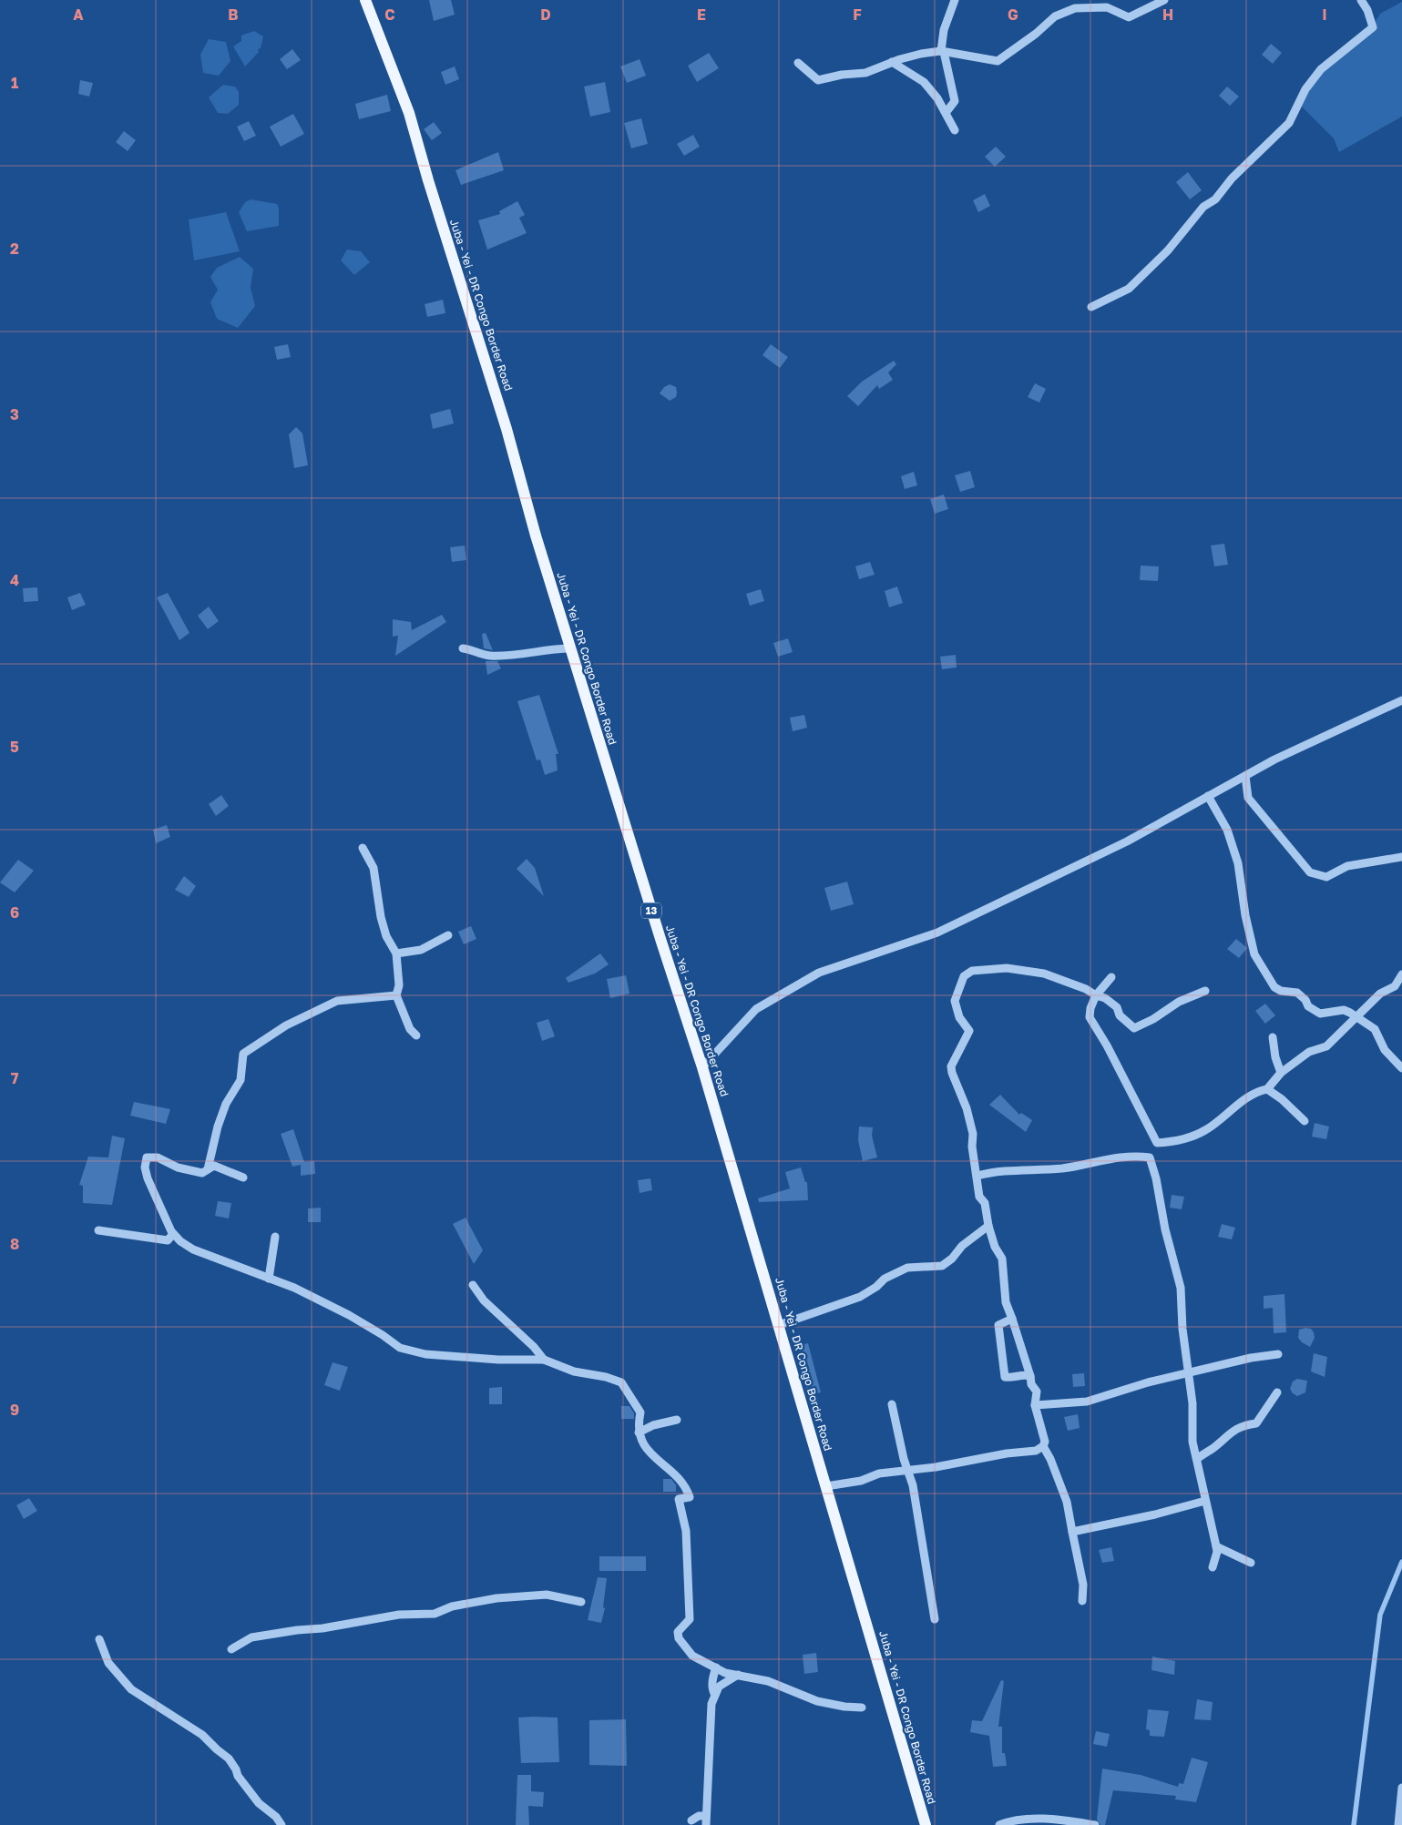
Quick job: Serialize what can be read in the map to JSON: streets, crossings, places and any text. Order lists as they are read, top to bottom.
{
  "streets": {
    "main road": ["Juba - Yei - DR Congo Border Road", "13"]
  },
  "grid": {
    "columns": [
      "A",
      "B",
      "C",
      "D",
      "E",
      "F",
      "G",
      "H",
      "I"
    ],
    "rows": [
      "1",
      "2",
      "3",
      "4",
      "5",
      "6",
      "7",
      "8",
      "9"
    ]
  }
}
